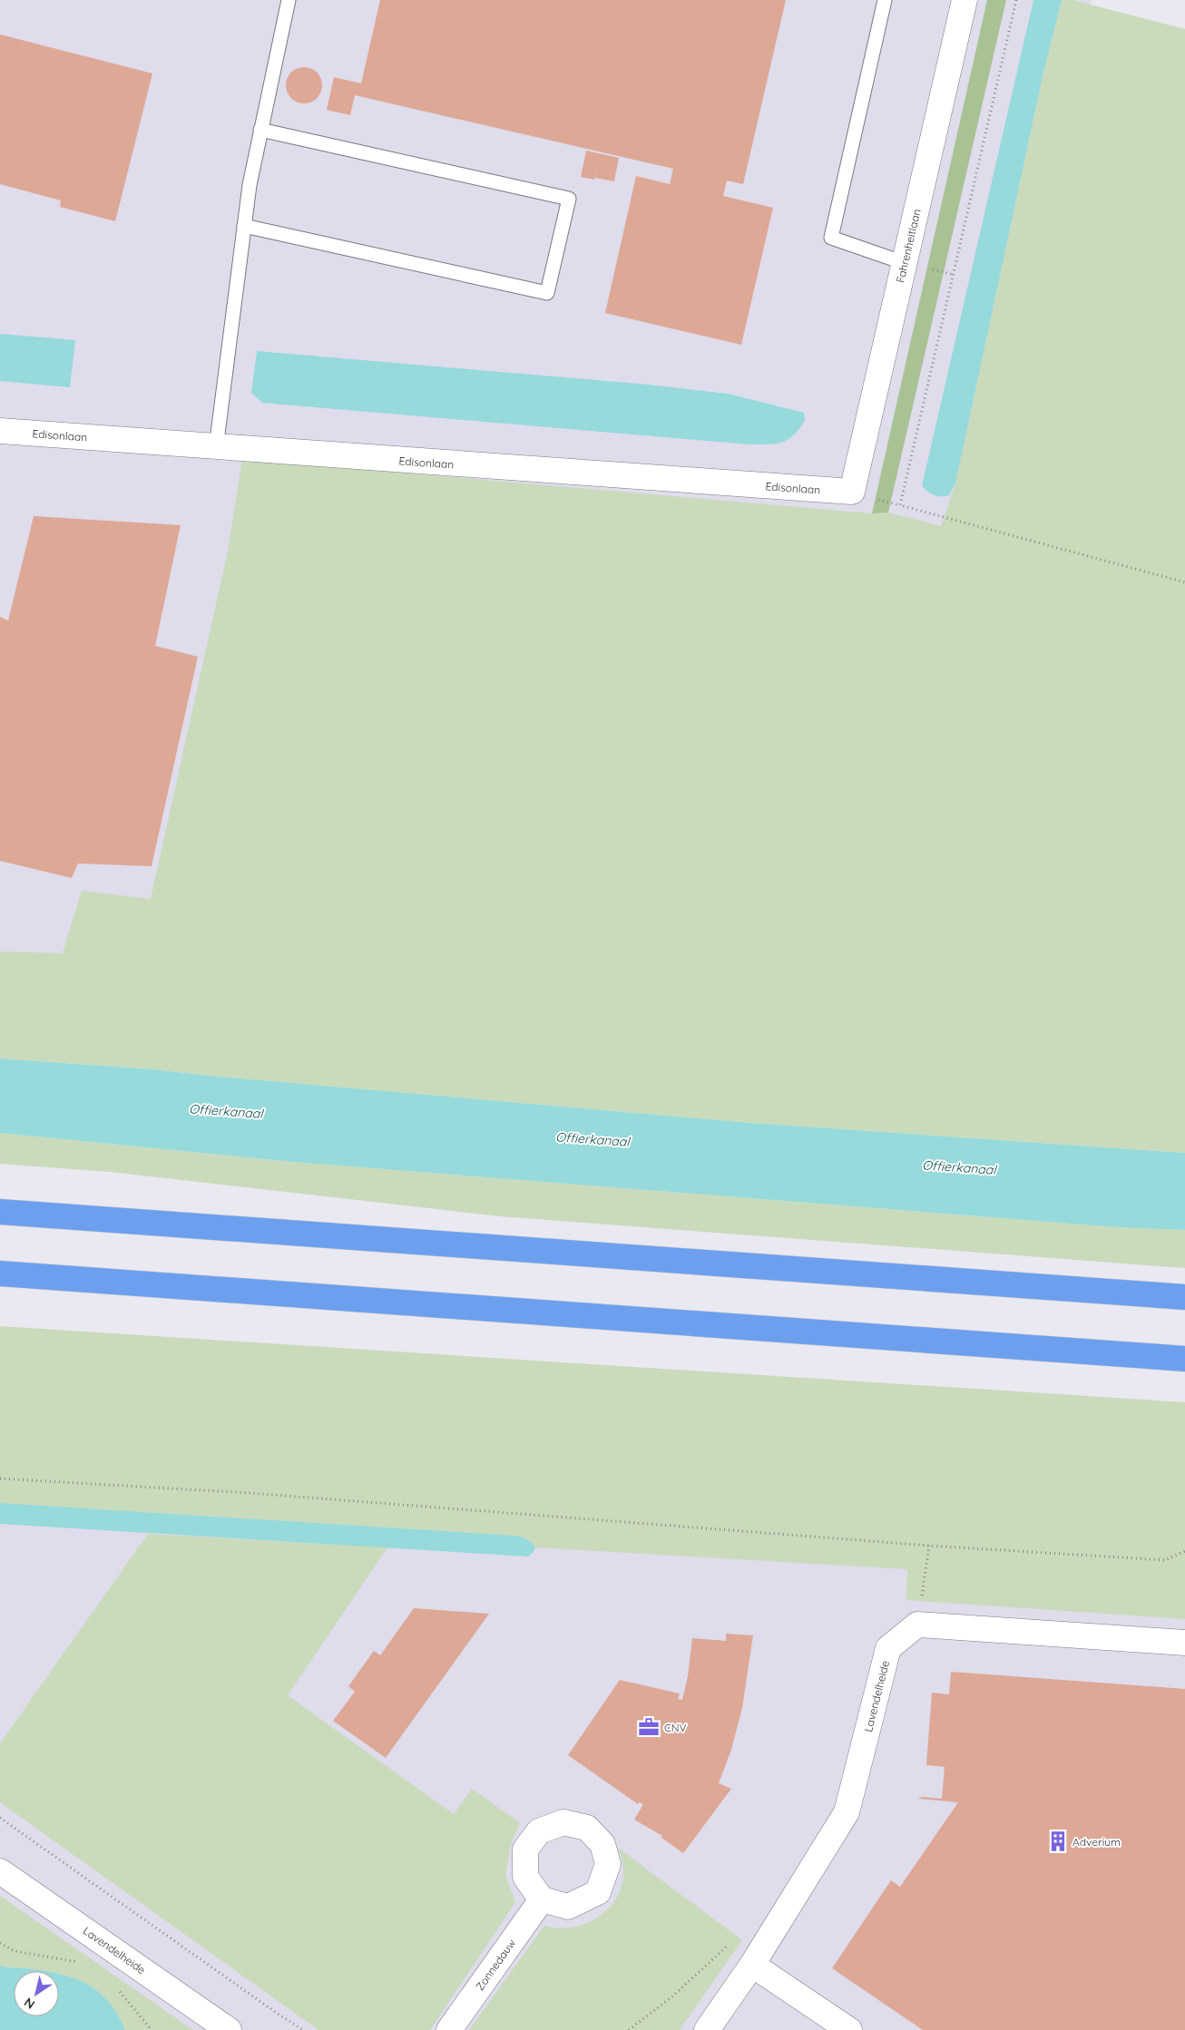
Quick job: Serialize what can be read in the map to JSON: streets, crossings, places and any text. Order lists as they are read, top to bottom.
{
  "streets": {
    "street": [
      "Fahrenheitlaan",
      "Edisonlaan",
      "Lavendelheide",
      "Zonnedauw"
    ]
  },
  "crossings": [
    ["Fahrenheitlaan", "Edisonlaan"]
  ],
  "water": ["Offierkanaal"],
  "places": {
    "office": ["CNV"],
    "building": ["Adverium"]
  },
  "north": "bottom left"
}
